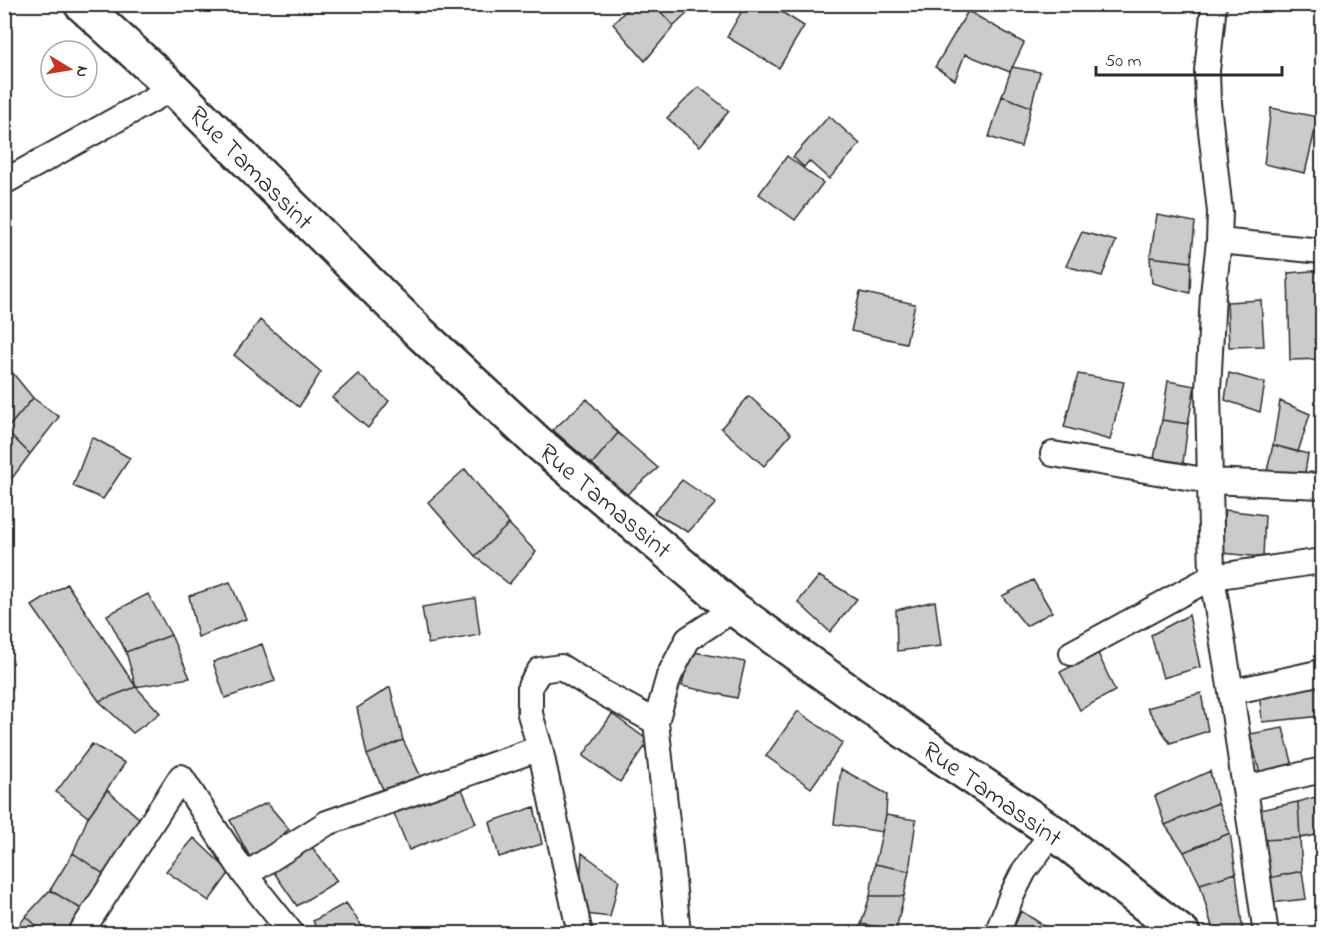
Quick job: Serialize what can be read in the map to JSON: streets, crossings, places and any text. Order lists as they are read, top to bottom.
{
  "streets": {
    "main road": ["Rue Tamassint"]
  },
  "scale_bar": "50 m",
  "north": "right"
}
